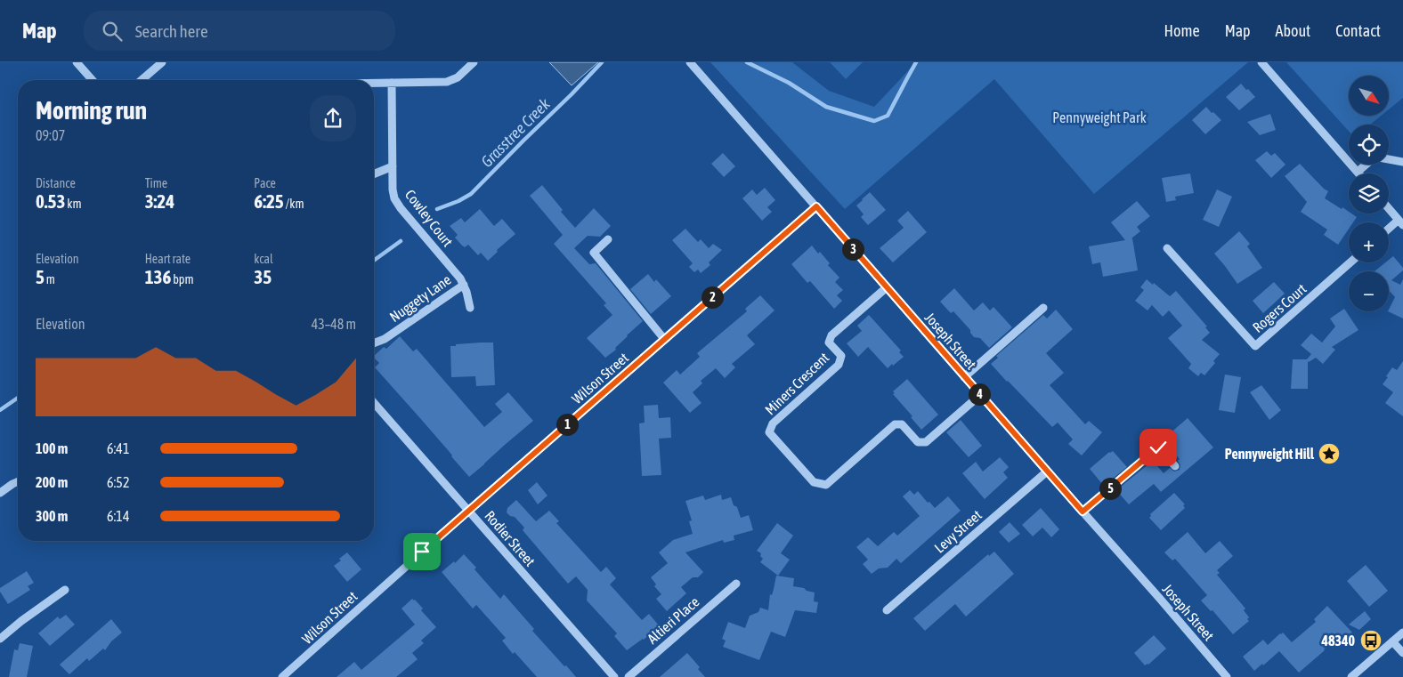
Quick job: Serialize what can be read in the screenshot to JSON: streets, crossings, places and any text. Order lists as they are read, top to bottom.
{
  "streets": {
    "street": [
      "Cowley Court",
      "Nuggety Lane",
      "Rogers Court",
      "Joseph Street",
      "Wilson Street",
      "Miners Crescent",
      "Levy Street",
      "Rodier Street",
      "Altieri Place"
    ]
  },
  "crossings": [
    ["Cowley Court", "Nuggety Lane"],
    ["Joseph Street", "Wilson Street"],
    ["Joseph Street", "Miners Crescent"],
    ["Joseph Street", "Levy Street"],
    ["Wilson Street", "Rodier Street"]
  ],
  "water": ["Grasstree Creek"],
  "parks": ["Pennyweight Park"],
  "places": {
    "place": ["Pennyweight Hill"],
    "bus stop": ["48340"]
  },
  "north": "bottom right",
  "page": {
    "header": "Map",
    "search": "Search here",
    "nav": [
      "Home",
      "Map",
      "About",
      "Contact"
    ],
    "map_buttons": ["+", "−"],
    "heading": ["Morning run", "09:07"],
    "stats": [
      ["Distance", "0.53 km"],
      ["Time", "3:24"],
      ["Pace", "6:25 /km"],
      ["Elevation", "5 m"],
      ["Heart rate", "136 bpm"],
      ["kcal", "35"]
    ],
    "pins": [
      "3",
      "2",
      "4",
      "1",
      "5"
    ],
    "chart": ["Elevation", "43–48 m"],
    "list": [
      {
        "name": "100 m",
        "note": "6:41"
      },
      {
        "name": "200 m",
        "note": "6:52"
      },
      {
        "name": "300 m",
        "note": "6:14"
      }
    ]
  }
}
